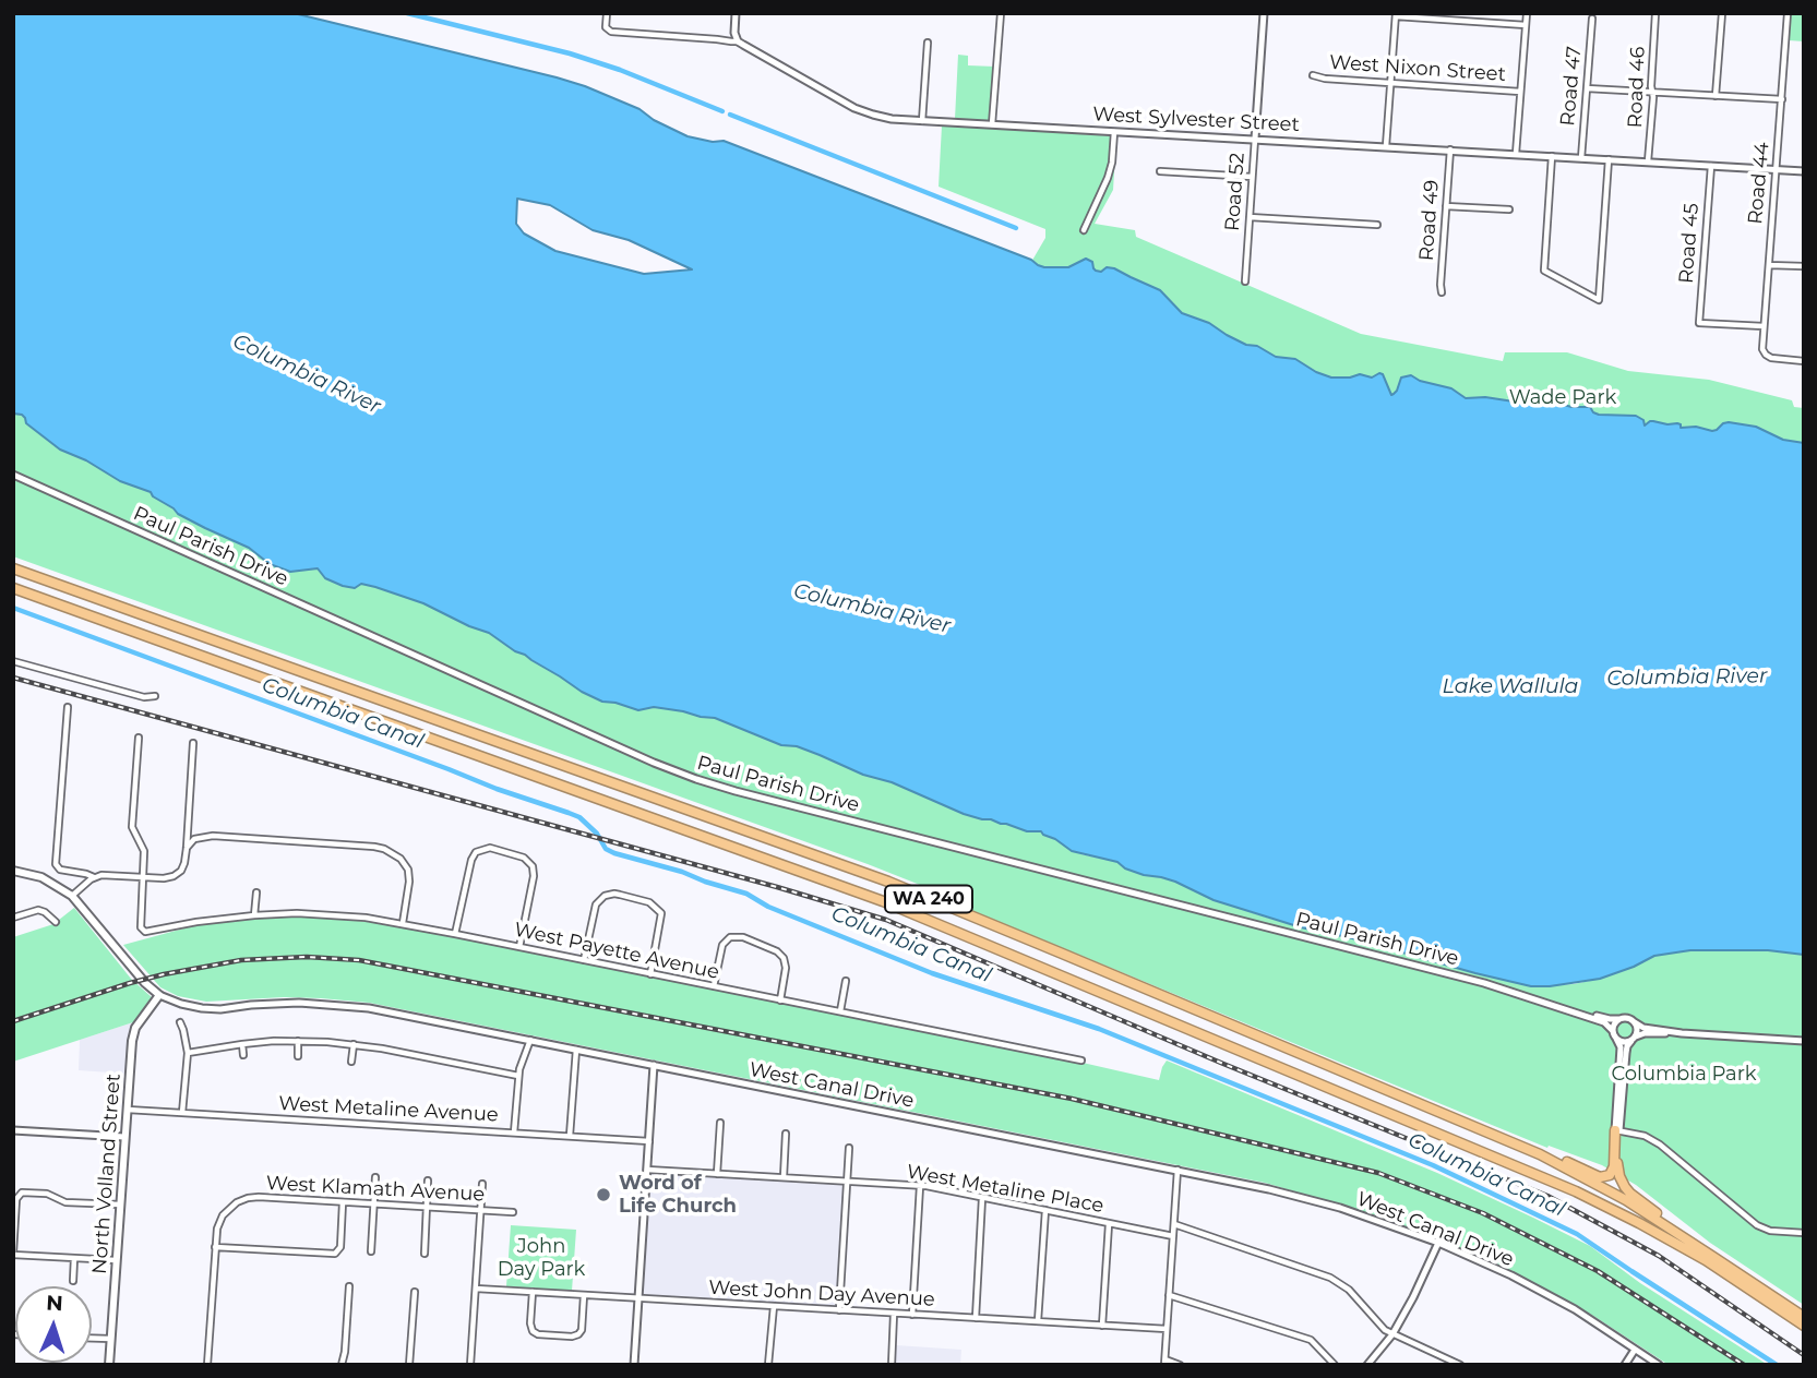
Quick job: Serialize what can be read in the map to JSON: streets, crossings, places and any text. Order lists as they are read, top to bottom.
{
  "streets": {
    "highway": ["WA 240"],
    "main road": ["West Canal Drive", "North Volland Street"],
    "street": [
      "West Nixon Street",
      "Road 47",
      "Road 46",
      "West Sylvester Street",
      "Road 44",
      "Road 52",
      "Road 49",
      "Road 45",
      "Paul Parish Drive",
      "West Payette Avenue",
      "West Metaline Avenue",
      "West Klamath Avenue",
      "West Metaline Place",
      "West John Day Avenue"
    ]
  },
  "crossings": [
    ["Road 47", "West Sylvester Street"],
    ["Road 46", "West Sylvester Street"],
    ["West Sylvester Street", "Road 44"],
    ["West Sylvester Street", "Road 52"],
    ["West Sylvester Street", "Road 49"],
    ["West Sylvester Street", "Road 45"],
    ["Road 44", "Road 45"],
    ["West Canal Drive", "North Volland Street"],
    ["West Metaline Avenue", "North Volland Street"]
  ],
  "water": ["Columbia River", "Lake Wallula", "Columbia Canal"],
  "parks": ["Wade Park", "Columbia Park", "John Day Park"],
  "places": ["Word of Life Church"],
  "north": "top"
}
